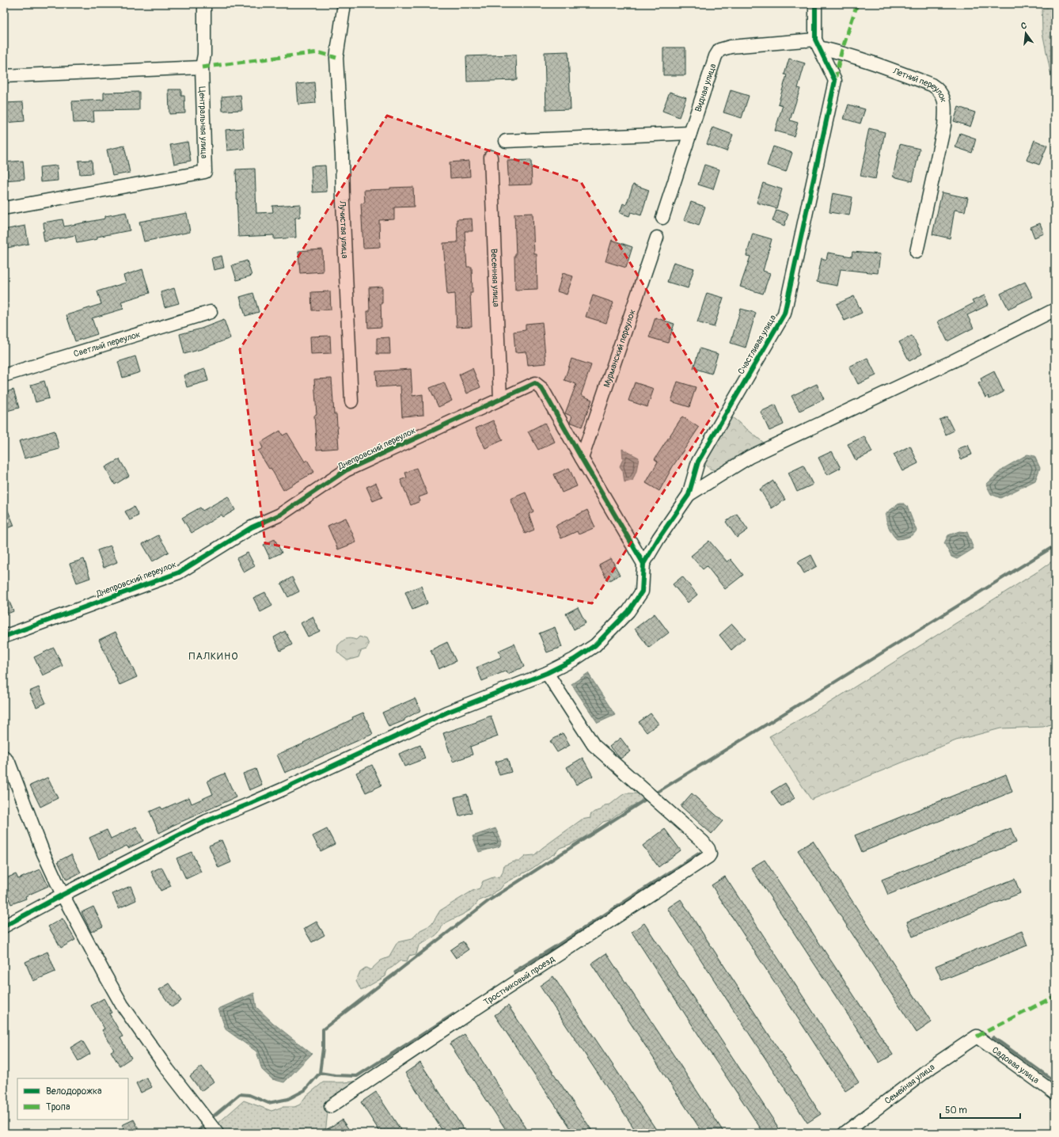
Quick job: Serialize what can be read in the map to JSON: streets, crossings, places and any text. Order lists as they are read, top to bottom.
{
  "streets": {
    "street": [
      "Летний переулок",
      "Видная улица",
      "Центральная улица",
      "Лучистая улица",
      "Весенняя улица",
      "Светлый переулок",
      "Счастливая улица",
      "Мурманский переулок",
      "Днепровский переулок",
      "Тростниковый проезд",
      "Садовая улица",
      "Семейная улица"
    ]
  },
  "crossings": [
    ["Летний переулок", "Видная улица"],
    ["Летний переулок", "Счастливая улица"],
    ["Видная улица", "Счастливая улица"],
    ["Весенняя улица", "Днепровский переулок"],
    ["Счастливая улица", "Днепровский переулок"],
    ["Мурманский переулок", "Днепровский переулок"],
    ["Садовая улица", "Семейная улица"]
  ],
  "districts": ["ПАЛКИНО"],
  "legend": ["Велодорожка", "Тропа"],
  "scale_bar": "50 m",
  "north": "top"
}
